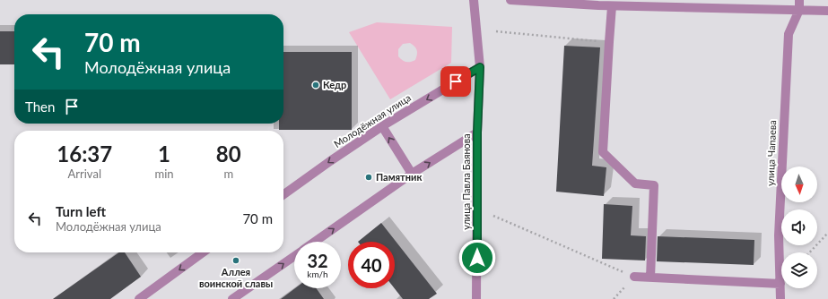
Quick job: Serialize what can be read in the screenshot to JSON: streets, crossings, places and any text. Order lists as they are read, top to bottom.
{
  "streets": {
    "street": ["Молодёжная улица", "улица Чапаева", "улица Павла Баянова"]
  },
  "crossings": [
    ["Молодёжная улица", "улица Павла Баянова"]
  ],
  "places": ["Кедр", "Памятник", "Аллея воинской славы"],
  "north": "bottom",
  "page": {
    "turn": ["70 m", "Молодёжная улица"],
    "then": "Then",
    "eta": [
      "16:37",
      "Arrival",
      "1",
      "min",
      "80",
      "m"
    ],
    "list": [
      {
        "name": "Turn left",
        "note": "Молодёжная улица",
        "value": "70 m"
      }
    ],
    "speed": "32 km/h",
    "limit": "40"
  }
}
